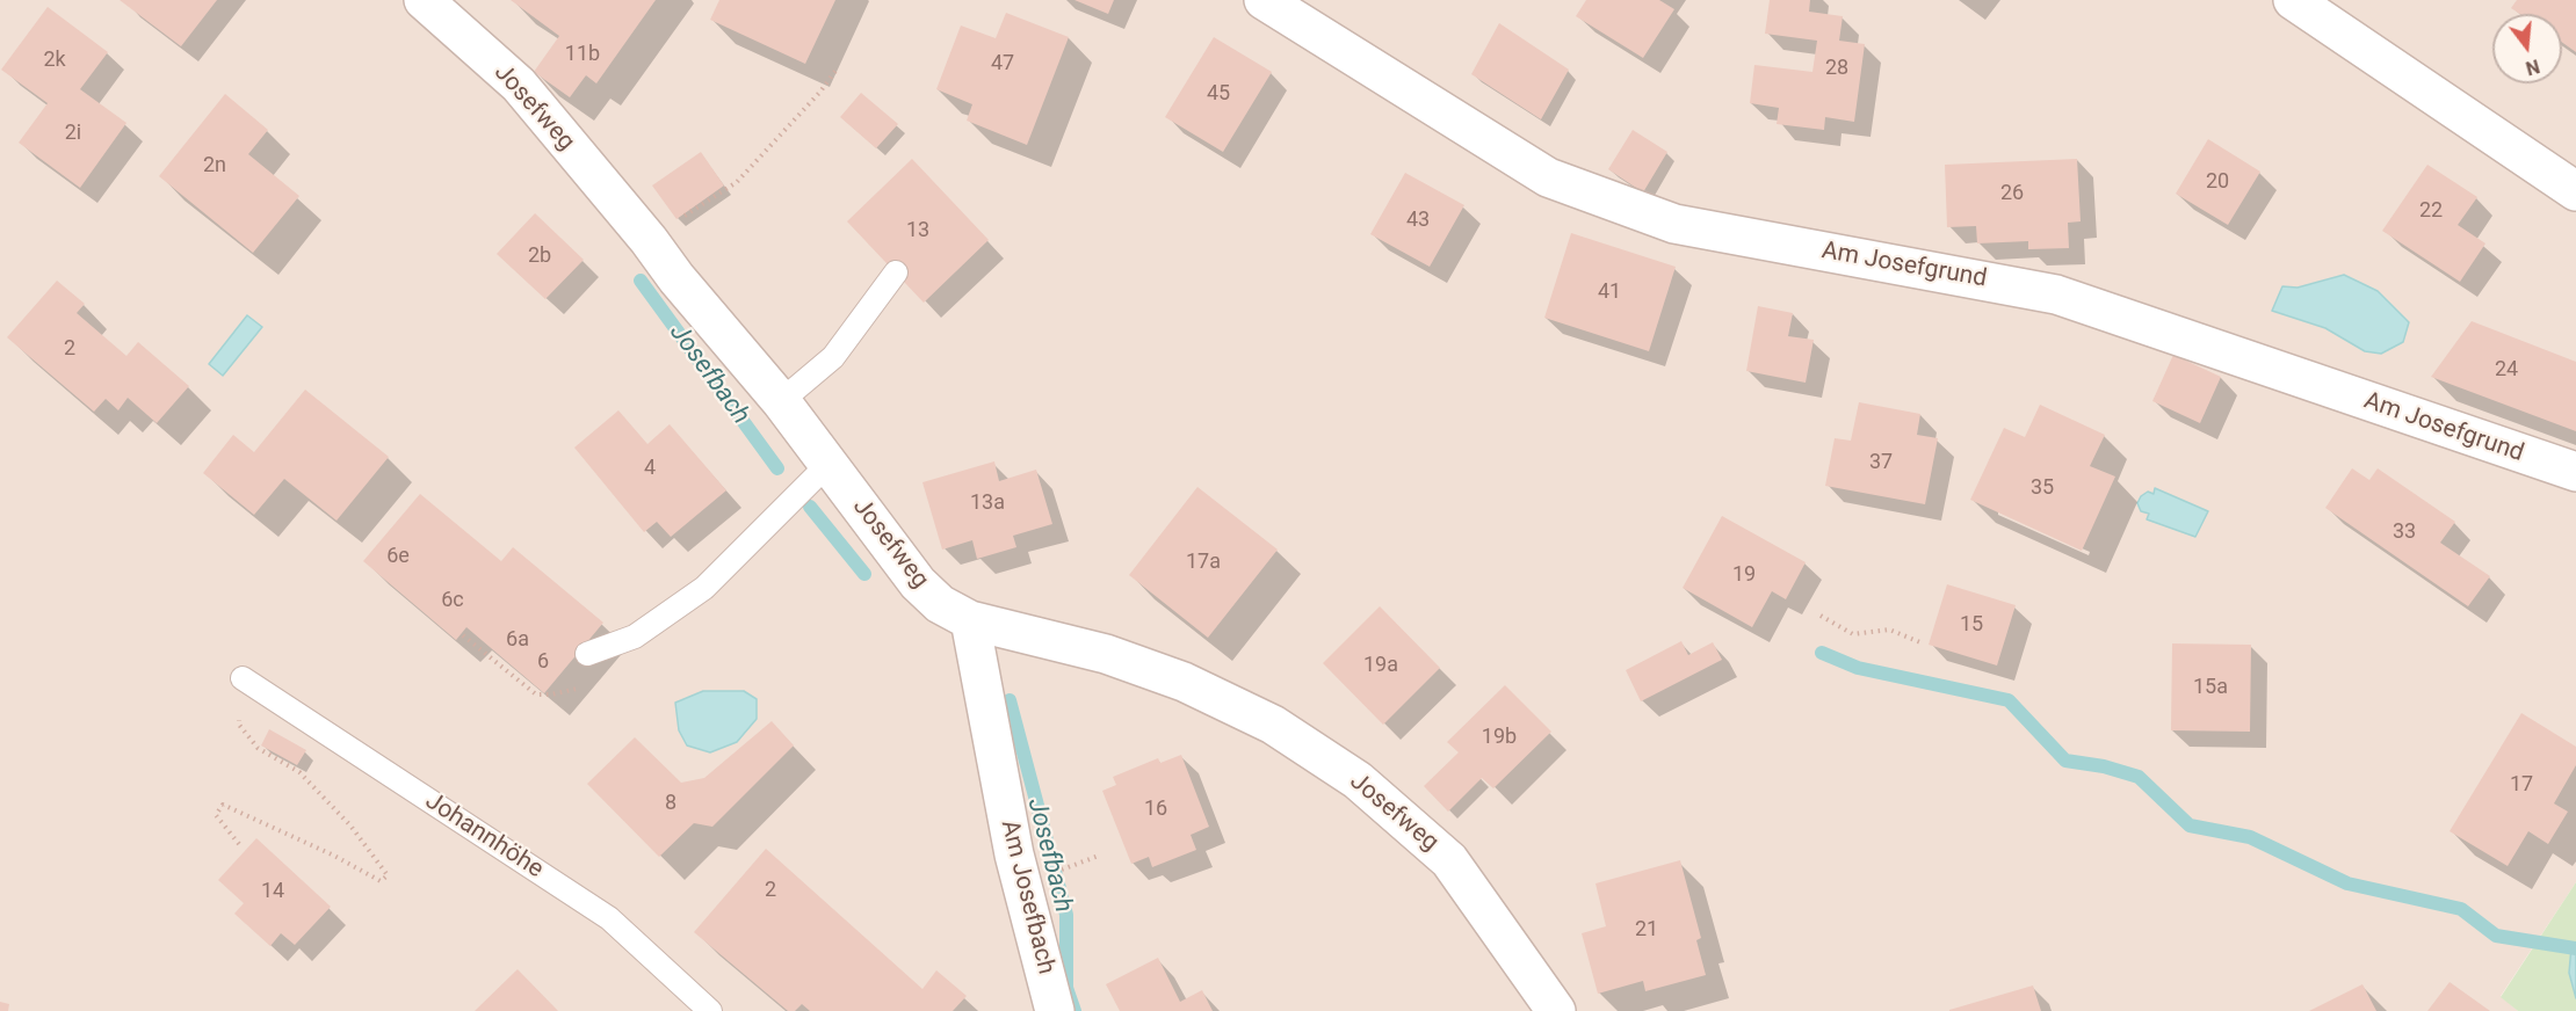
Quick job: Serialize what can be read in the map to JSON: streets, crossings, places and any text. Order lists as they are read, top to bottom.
{
  "streets": {
    "street": ["Josefweg", "Am Josefgrund", "Am Josefbach"],
    "lane": ["Johannhöhe"]
  },
  "crossings": [
    ["Josefweg", "Am Josefbach"]
  ],
  "water": ["Josefbach"],
  "house_numbers": [
    "11b",
    "2k",
    "47",
    "28",
    "45",
    "2i",
    "2n",
    "20",
    "26",
    "22",
    "43",
    "13",
    "2b",
    "41",
    "2",
    "24",
    "37",
    "4",
    "35",
    "13a",
    "33",
    "6e",
    "17a",
    "19",
    "6c",
    "15",
    "6a",
    "6",
    "19a",
    "15a",
    "19b",
    "17",
    "8",
    "16",
    "2",
    "14",
    "21"
  ],
  "north": "bottom"
}
